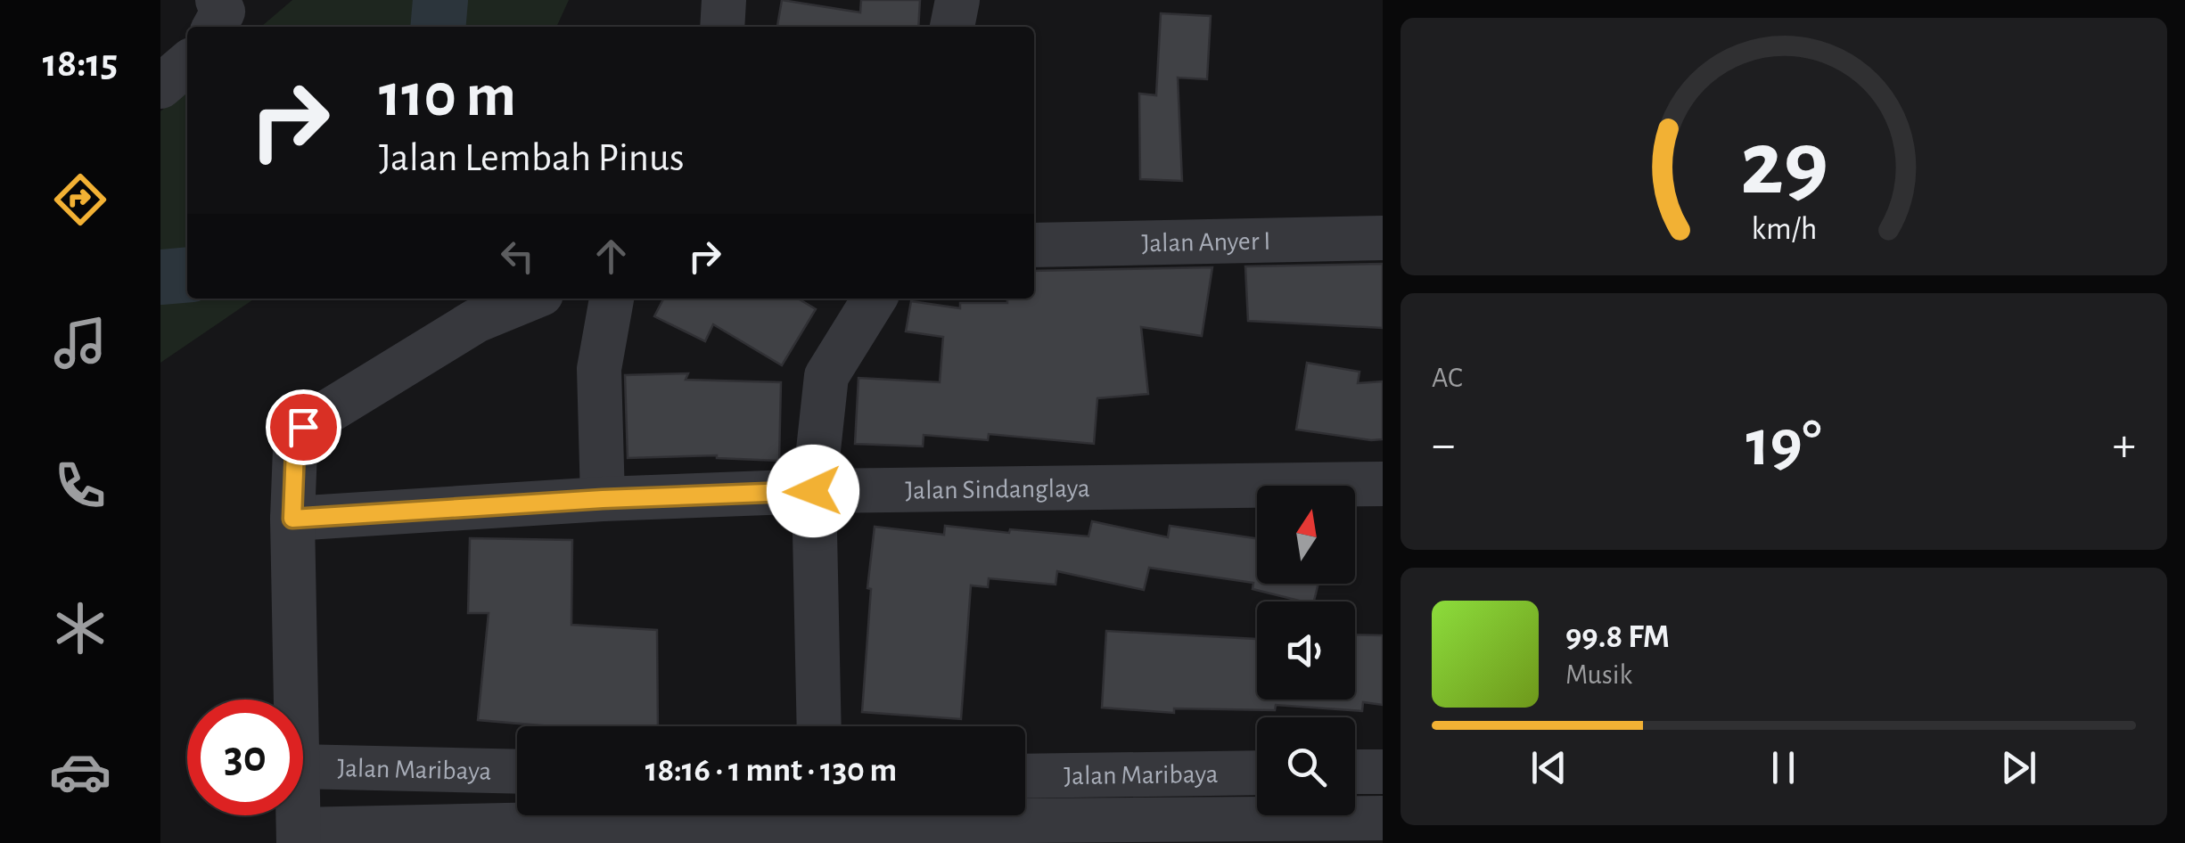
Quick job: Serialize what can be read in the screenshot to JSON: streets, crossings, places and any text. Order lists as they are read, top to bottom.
{
  "streets": {
    "street": ["Jalan Anyer I", "Jalan Sindanglaya", "Jalan Maribaya"]
  },
  "north": "top",
  "page": {
    "tabs": "18:15",
    "turn": ["110 m", "Jalan Lembah Pinus"],
    "tile": "AC",
    "heat": ["−", "19°", "+"],
    "song": ["99.8 FM", "Musik"],
    "limit": "30",
    "trip": "18:16 · 1 mnt · 130 m",
    "gauge": ["29", "km/h"]
  }
}
